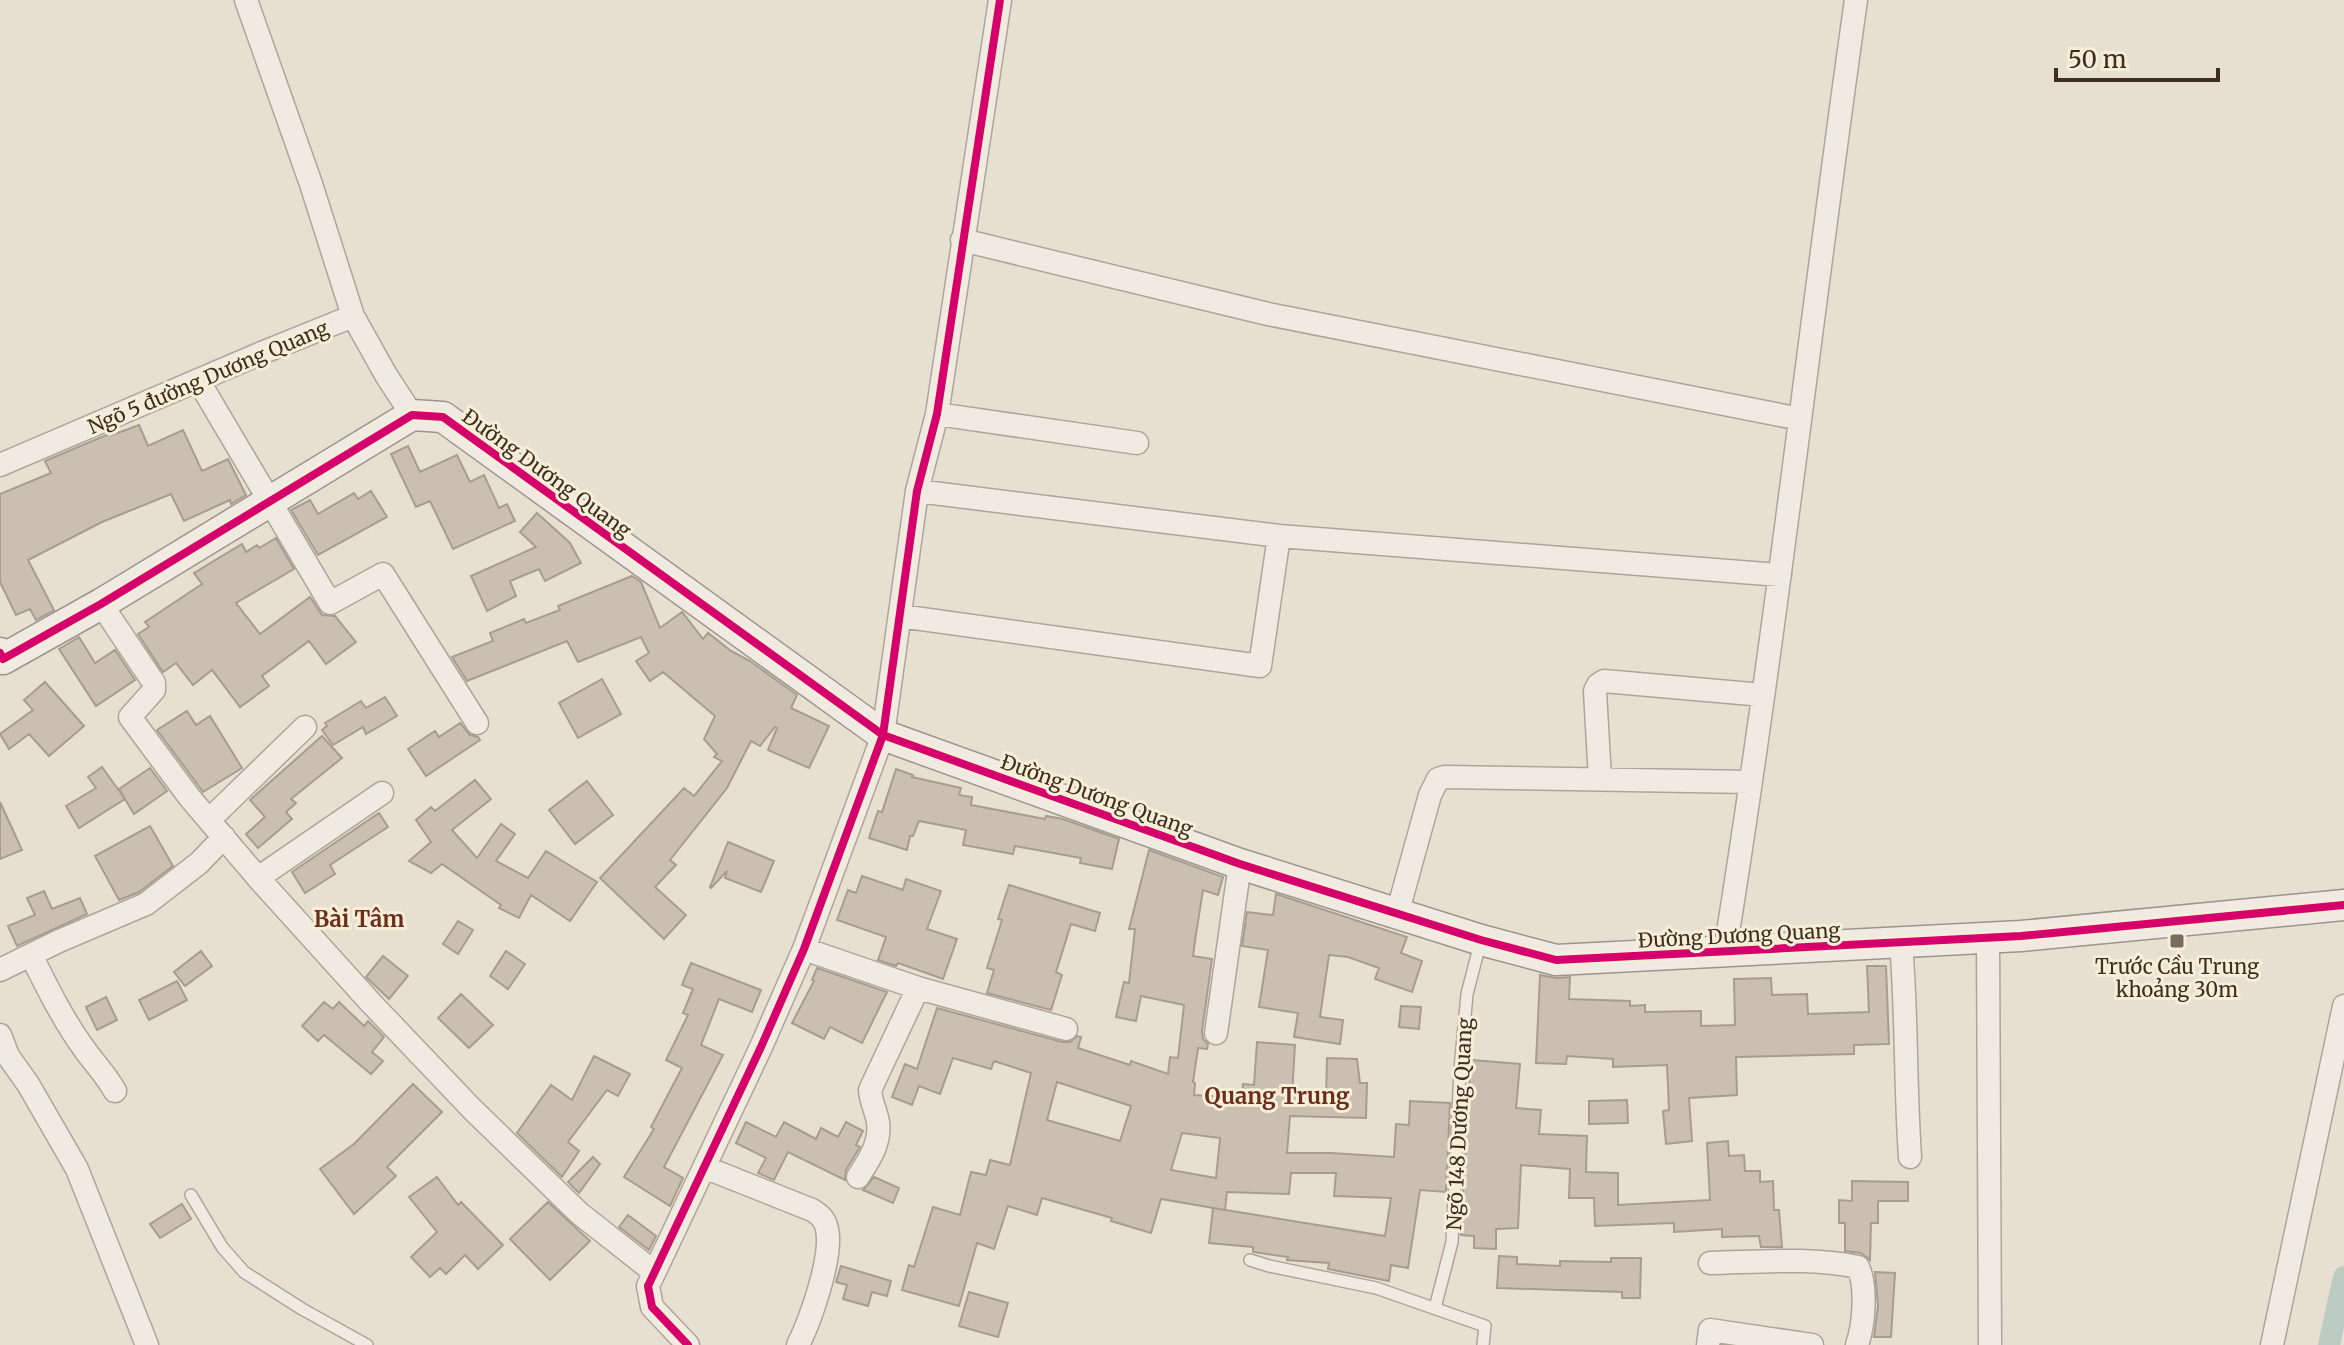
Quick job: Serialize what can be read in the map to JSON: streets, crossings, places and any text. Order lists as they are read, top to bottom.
{
  "streets": {
    "street": ["Ngõ 5 đường Dương Quang", "Đường Dương Quang"],
    "lane": ["Ngõ 148 Dương Quang"]
  },
  "crossings": [
    ["Ngõ 5 đường Dương Quang", "Đường Dương Quang"],
    ["Đường Dương Quang", "Ngõ 148 Dương Quang"]
  ],
  "districts": ["Bài Tâm", "Quang Trung"],
  "places": {
    "transit": ["Trước Cầu Trung khoảng 30m"]
  },
  "scale_bar": "50 m"
}
